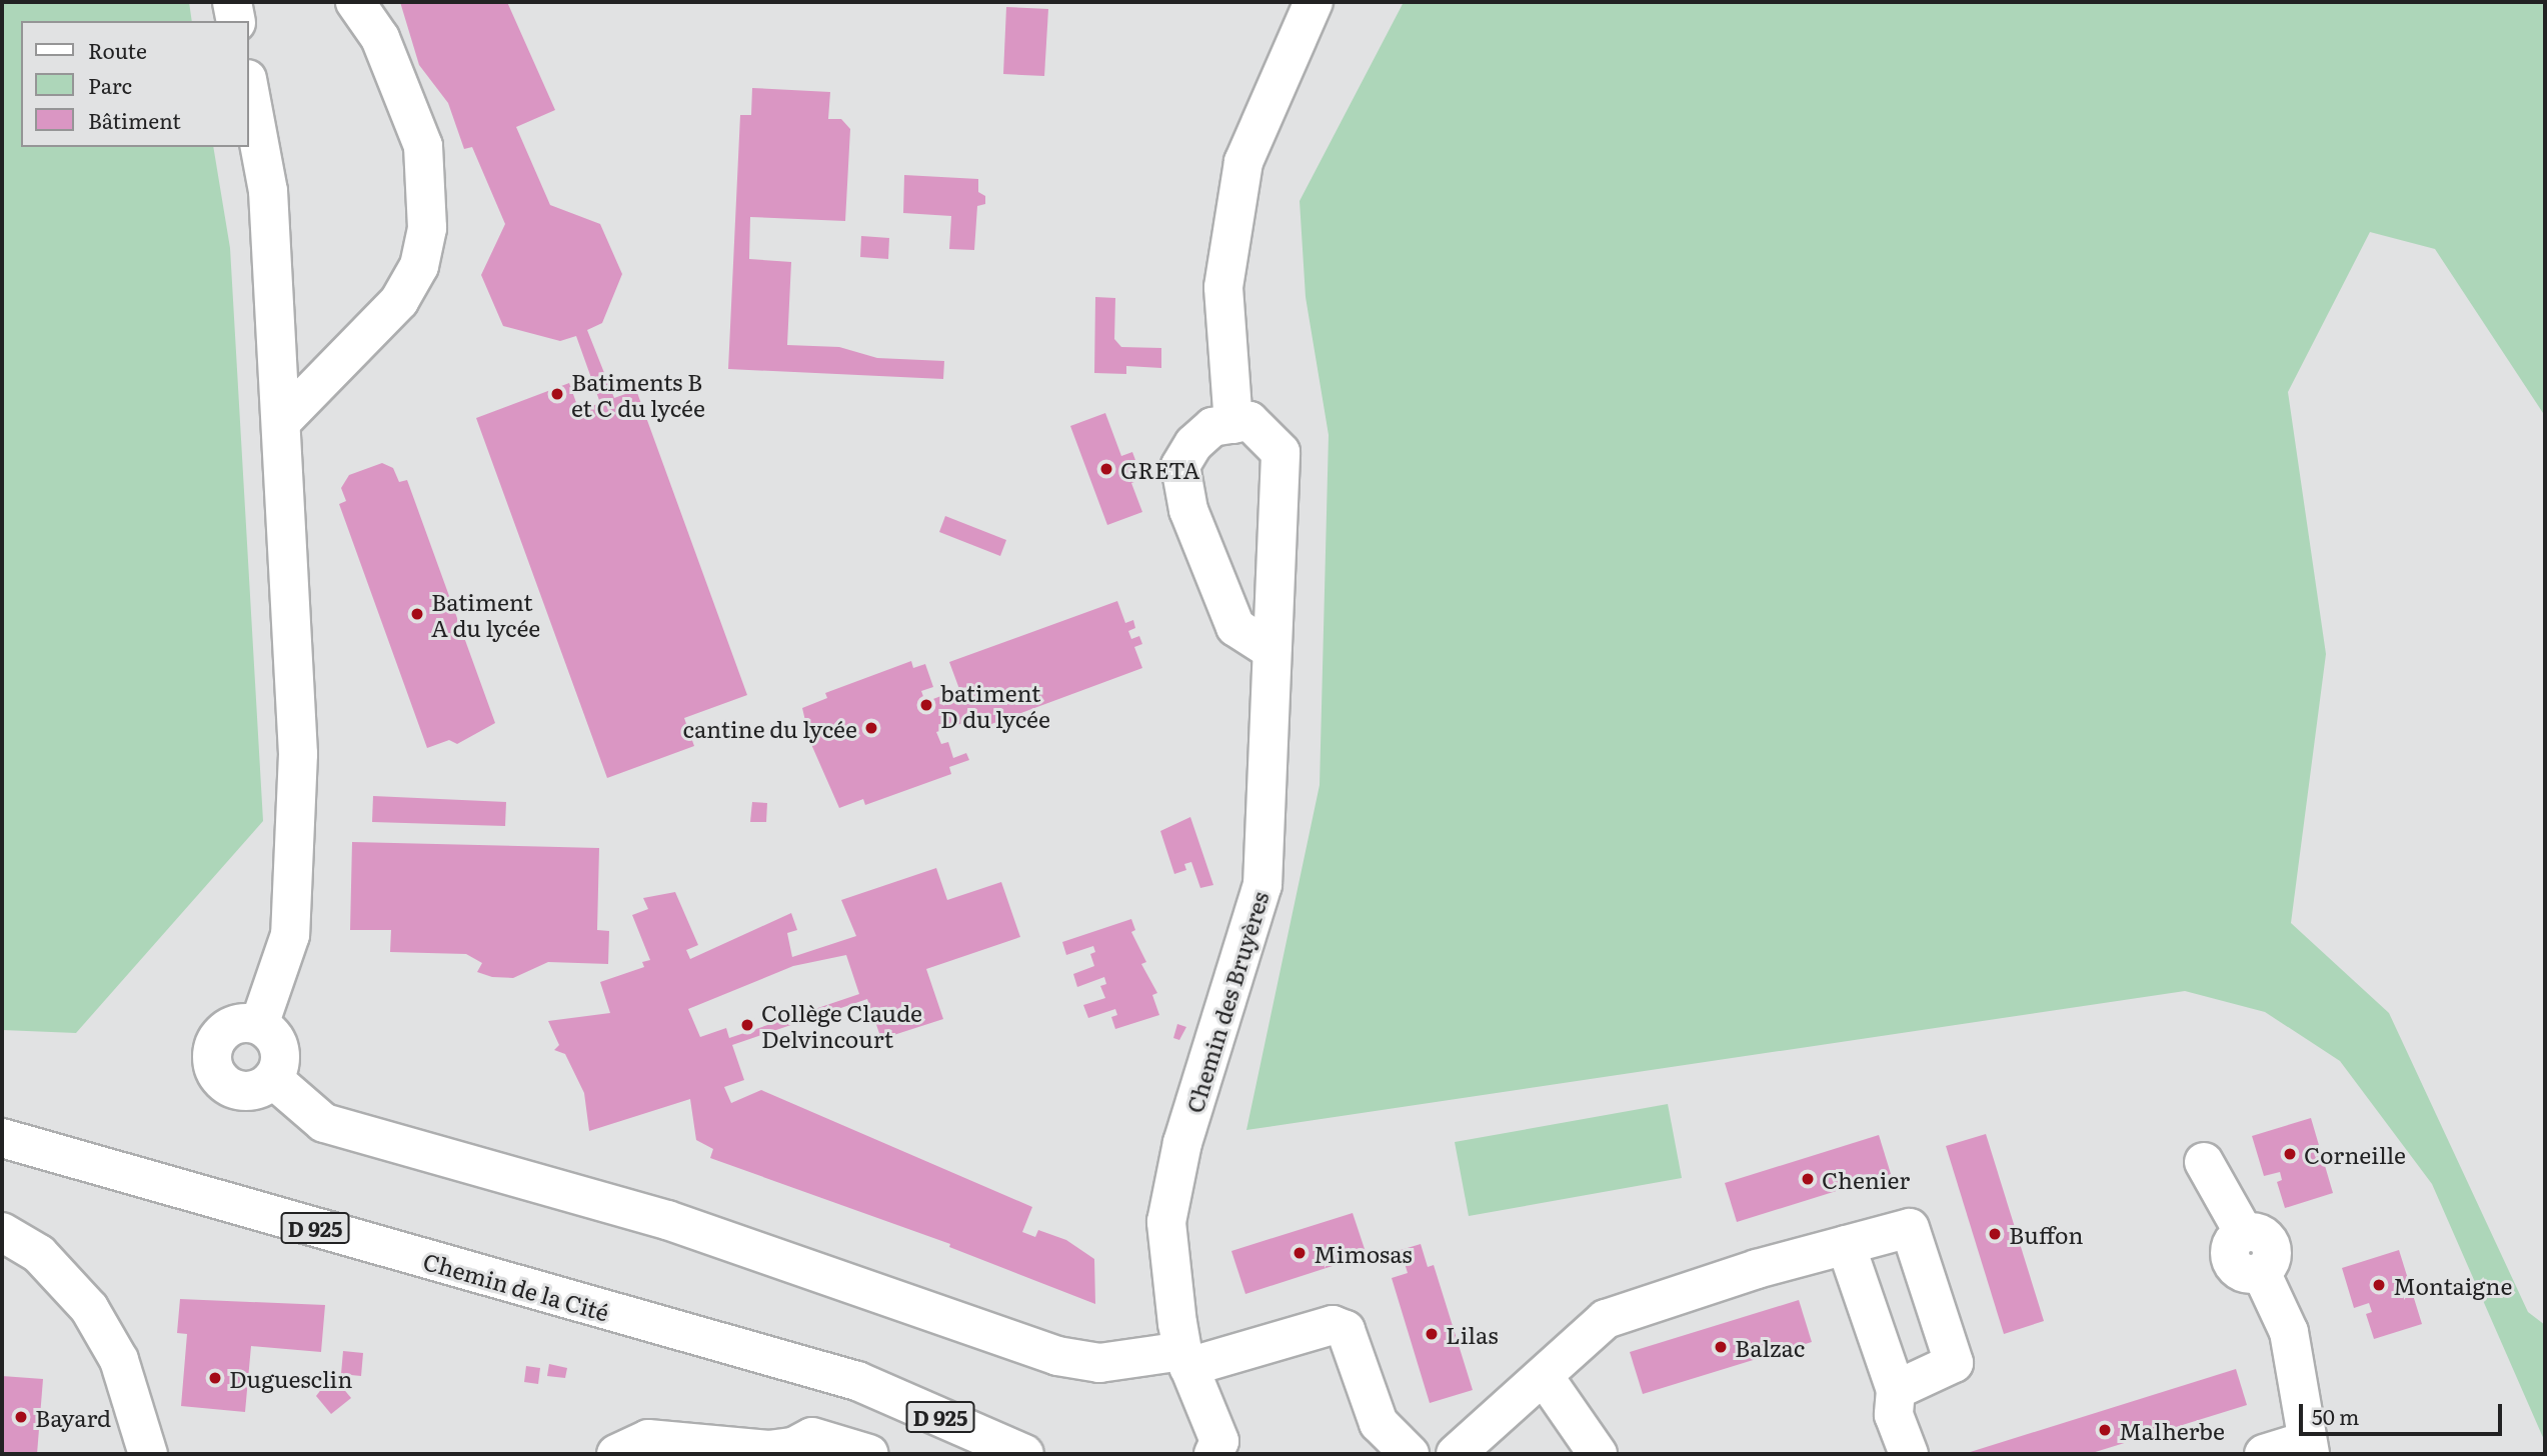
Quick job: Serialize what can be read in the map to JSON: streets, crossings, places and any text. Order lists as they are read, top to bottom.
{
  "streets": {
    "street": ["Chemin des Bruyères", "D 925", "Chemin de la Cité"]
  },
  "places": [
    "Batiments B et C du lycée",
    "GRETA",
    "Batiment A du lycée",
    "batiment D du lycée",
    "cantine du lycée",
    "Collège Claude Delvincourt",
    "Corneille",
    "Chenier",
    "Buffon",
    "Mimosas",
    "Montaigne",
    "Lilas",
    "Balzac",
    "Duguesclin",
    "Bayard",
    "Malherbe"
  ],
  "legend": ["Route", "Parc", "Bâtiment"],
  "scale_bar": "50 m"
}
